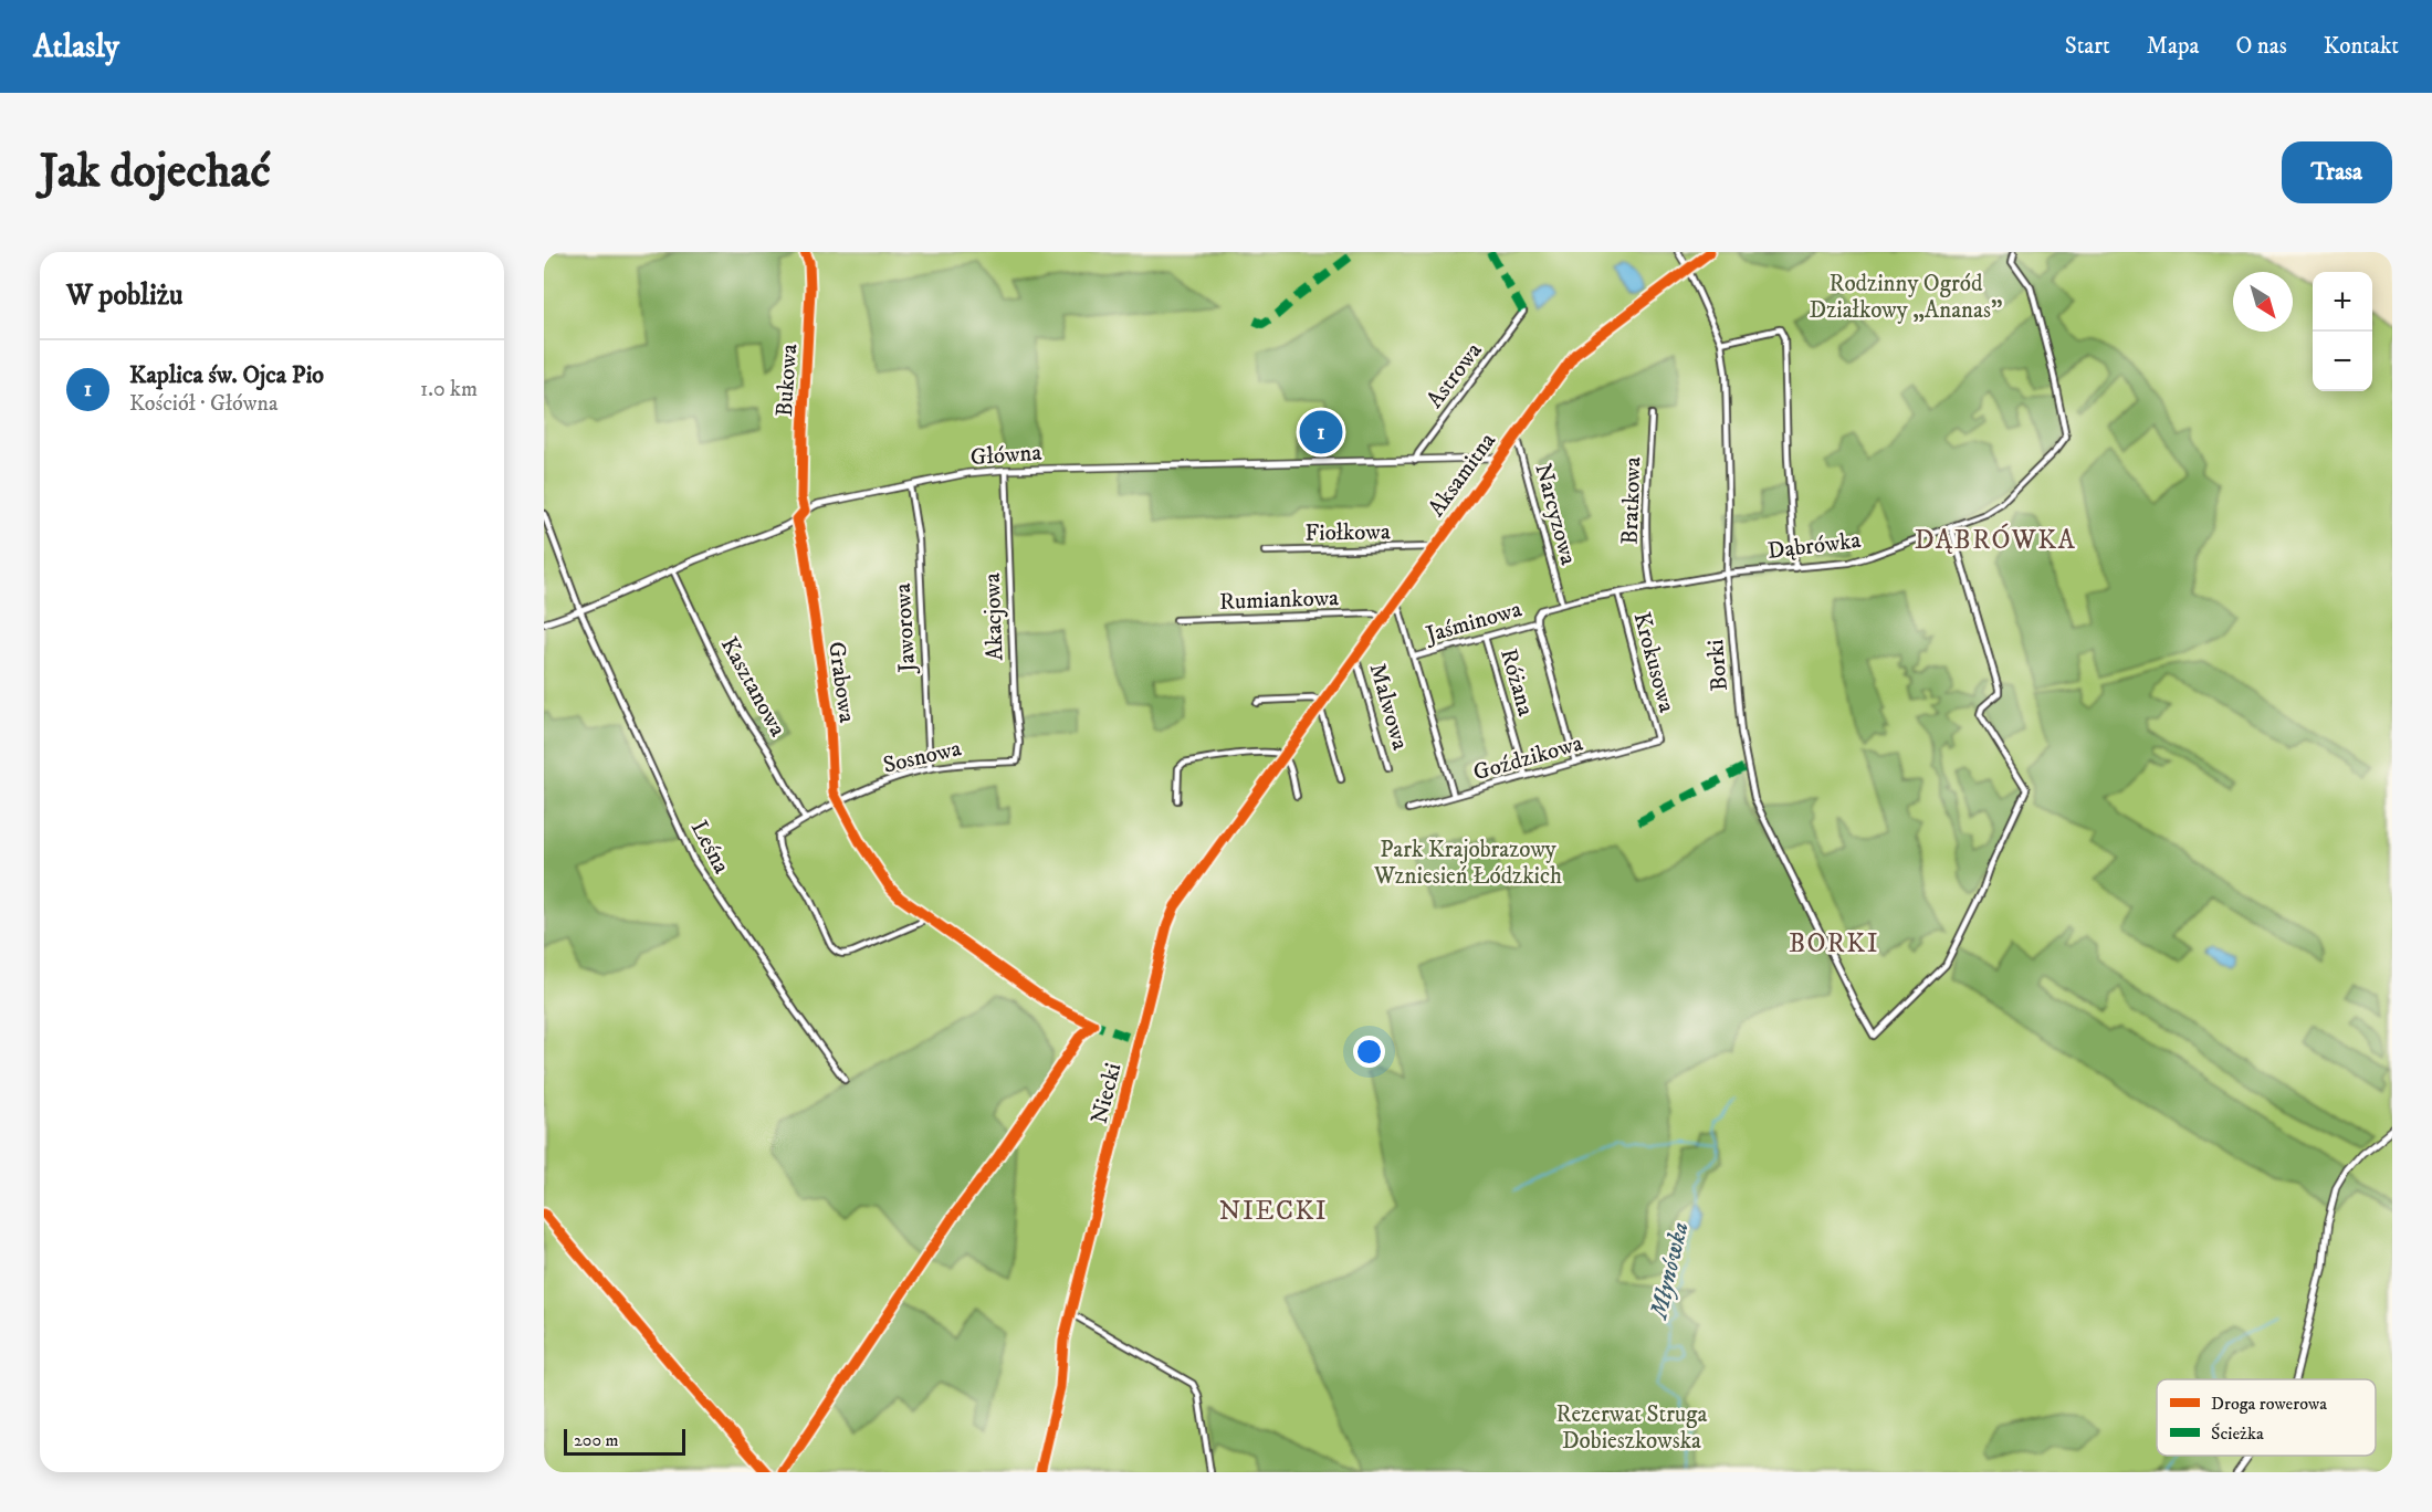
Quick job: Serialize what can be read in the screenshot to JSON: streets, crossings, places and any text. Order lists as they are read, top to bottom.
{
  "streets": {
    "street": [
      "Astrowa",
      "Bukowa",
      "Główna",
      "Aksamitna",
      "Bratkowa",
      "Narcyzowa",
      "Fiołkowa",
      "Dąbrówka",
      "Rumiankowa",
      "Akacjowa",
      "Jaśminowa",
      "Jaworowa",
      "Krokusowa",
      "Borki",
      "Grabowa",
      "Różana",
      "Kasztanowa",
      "Malwowa",
      "Sosnowa",
      "Goździkowa",
      "Leśna",
      "Niecki"
    ]
  },
  "crossings": [
    ["Astrowa", "Główna"],
    ["Bukowa", "Główna"],
    ["Główna", "Aksamitna"],
    ["Główna", "Akacjowa"],
    ["Główna", "Jaworowa"],
    ["Aksamitna", "Narcyzowa"],
    ["Aksamitna", "Fiołkowa"],
    ["Aksamitna", "Rumiankowa"],
    ["Aksamitna", "Borki"],
    ["Aksamitna", "Malwowa"],
    ["Aksamitna", "Niecki"],
    ["Bratkowa", "Dąbrówka"],
    ["Bratkowa", "Jaśminowa"],
    ["Narcyzowa", "Jaśminowa"],
    ["Dąbrówka", "Jaśminowa"],
    ["Dąbrówka", "Borki"],
    ["Akacjowa", "Sosnowa"],
    ["Jaśminowa", "Krokusowa"],
    ["Jaśminowa", "Różana"],
    ["Jaworowa", "Sosnowa"],
    ["Krokusowa", "Goździkowa"],
    ["Grabowa", "Sosnowa"],
    ["Różana", "Goździkowa"]
  ],
  "districts": ["DĄBRÓWKA", "BORKI", "NIECKI"],
  "water": ["Młynówka"],
  "parks": ["Rodzinny Ogród Działkowy „Ananas”", "Park Krajobrazowy Wzniesień Łódzkich", "Rezerwat Struga Dobieszkowska"],
  "legend": ["Droga rowerowa", "Ścieżka"],
  "scale_bar": "200 m",
  "north": "bottom right",
  "page": {
    "header": "Atlasly",
    "nav": [
      "Start",
      "Mapa",
      "O nas",
      "Kontakt"
    ],
    "buttons": "Trasa",
    "title": "Jak dojechać",
    "heading": "W pobliżu",
    "map_buttons": ["+", "−"],
    "list": [
      {
        "mark": "1",
        "name": "Kaplica św. Ojca Pio",
        "note": "Kościół · Główna",
        "value": "1.0 km"
      }
    ],
    "pins": "1",
    "scale": "200 m"
  }
}
